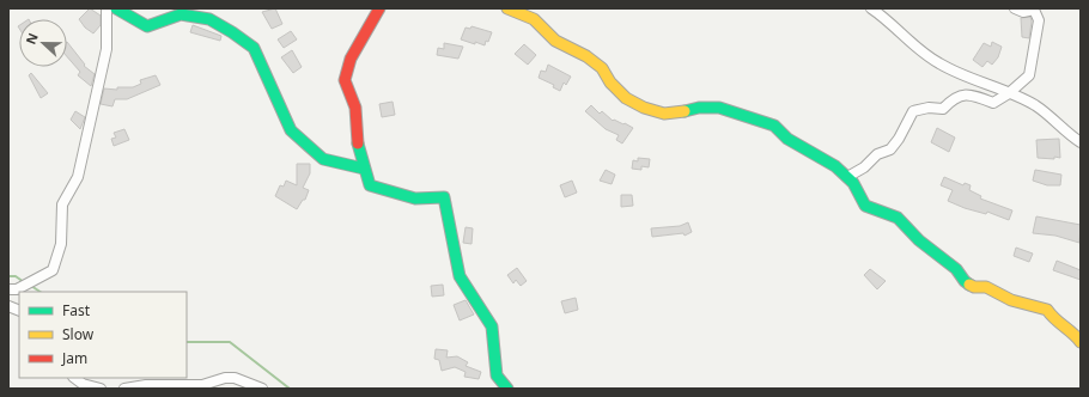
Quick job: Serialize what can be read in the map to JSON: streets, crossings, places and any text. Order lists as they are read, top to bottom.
{
  "legend": ["Fast", "Slow", "Jam"],
  "north": "left"
}
